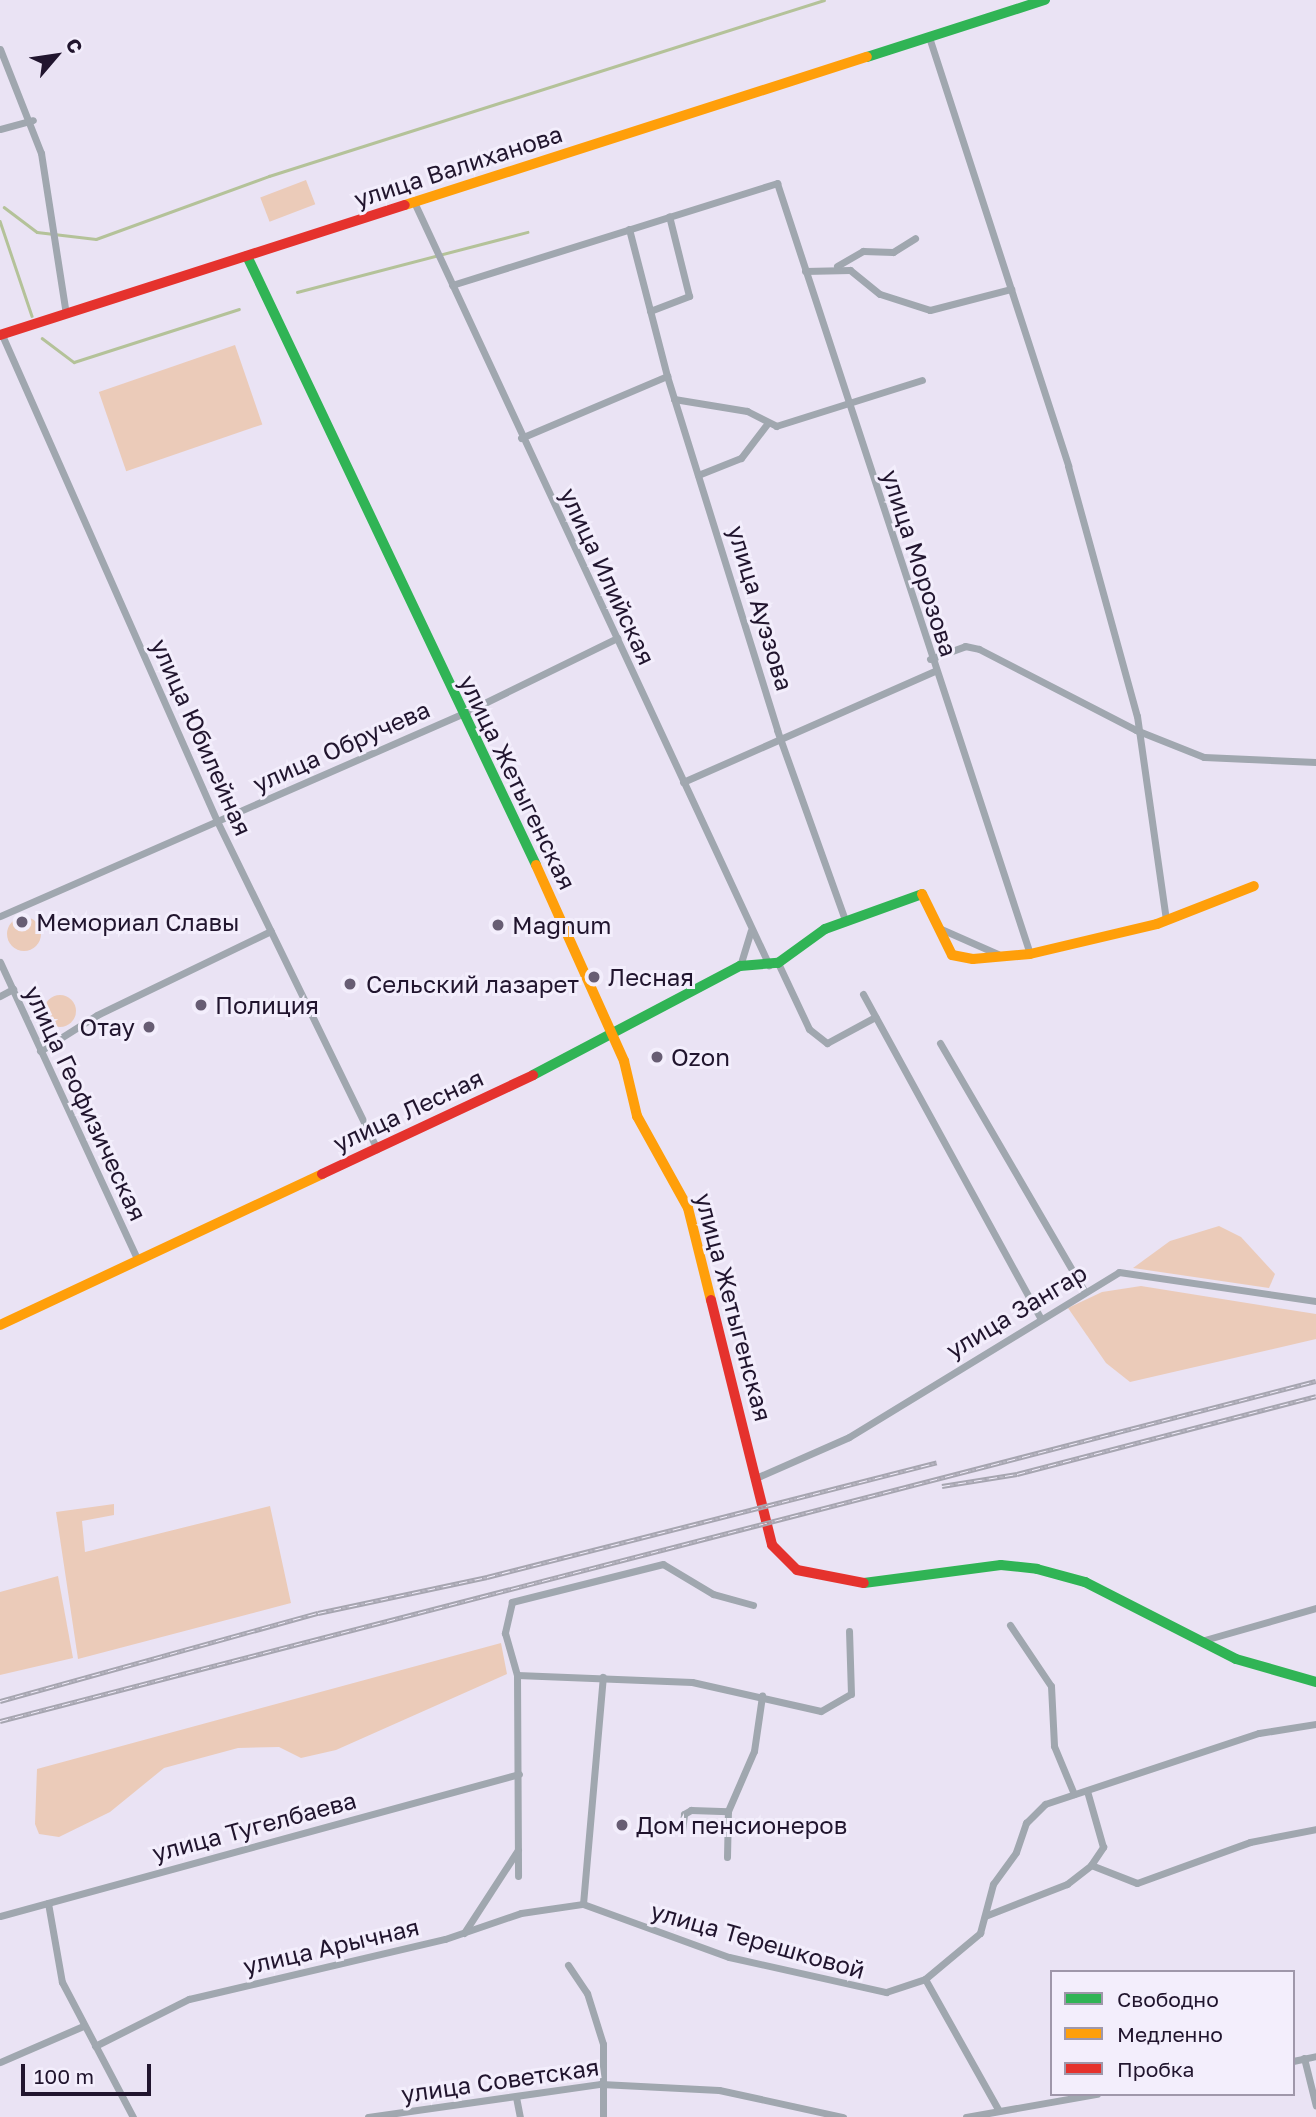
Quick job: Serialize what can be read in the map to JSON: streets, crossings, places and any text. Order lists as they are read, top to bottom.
{
  "streets": {
    "street": [
      "улица Валиханова",
      "улица Морозова",
      "улица Илийская",
      "улица Ауэзова",
      "улица Юбилейная",
      "улица Обручева",
      "улица Жетыгенская",
      "улица Геофизическая",
      "улица Лесная",
      "улица Зангар",
      "улица Тугелбаева",
      "улица Терешковой",
      "улица Арычная",
      "улица Советская"
    ]
  },
  "crossings": [
    ["улица Валиханова", "улица Илийская"],
    ["улица Валиханова", "улица Юбилейная"],
    ["улица Валиханова", "улица Жетыгенская"],
    ["улица Илийская", "улица Обручева"],
    ["улица Илийская", "улица Лесная"],
    ["улица Ауэзова", "улица Лесная"],
    ["улица Юбилейная", "улица Обручева"],
    ["улица Юбилейная", "улица Лесная"],
    ["улица Обручева", "улица Жетыгенская"],
    ["улица Жетыгенская", "улица Лесная"],
    ["улица Жетыгенская", "улица Зангар"],
    ["улица Геофизическая", "улица Лесная"],
    ["улица Терешковой", "улица Арычная"]
  ],
  "places": [
    "Мемориал Славы",
    "Magnum",
    "Лесная",
    "Сельский лазарет",
    "Полиция",
    "Отау",
    "Ozon",
    "Дом пенсионеров"
  ],
  "legend": ["Свободно", "Медленно", "Пробка"],
  "scale_bar": "100 m",
  "north": "top right"
}
